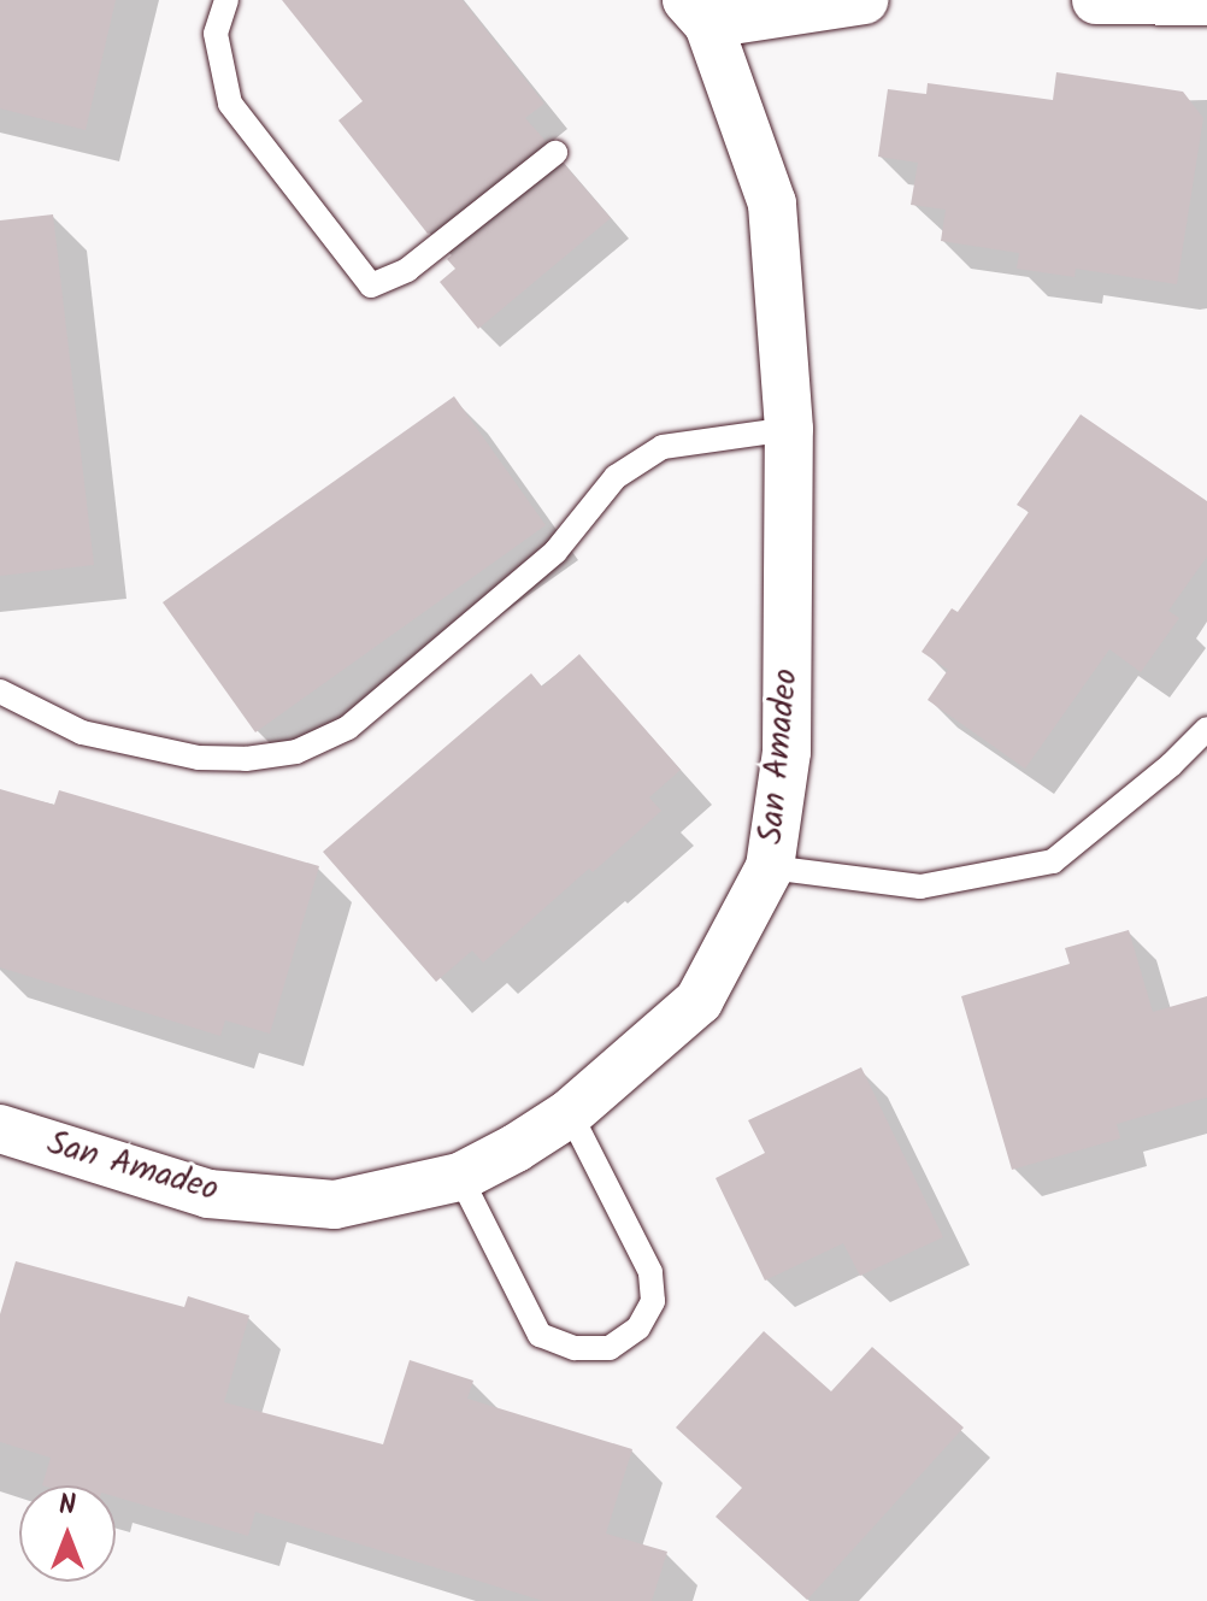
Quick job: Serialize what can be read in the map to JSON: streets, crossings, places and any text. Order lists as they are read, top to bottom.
{
  "streets": {
    "street": ["San Amadeo"]
  },
  "north": "top"
}
